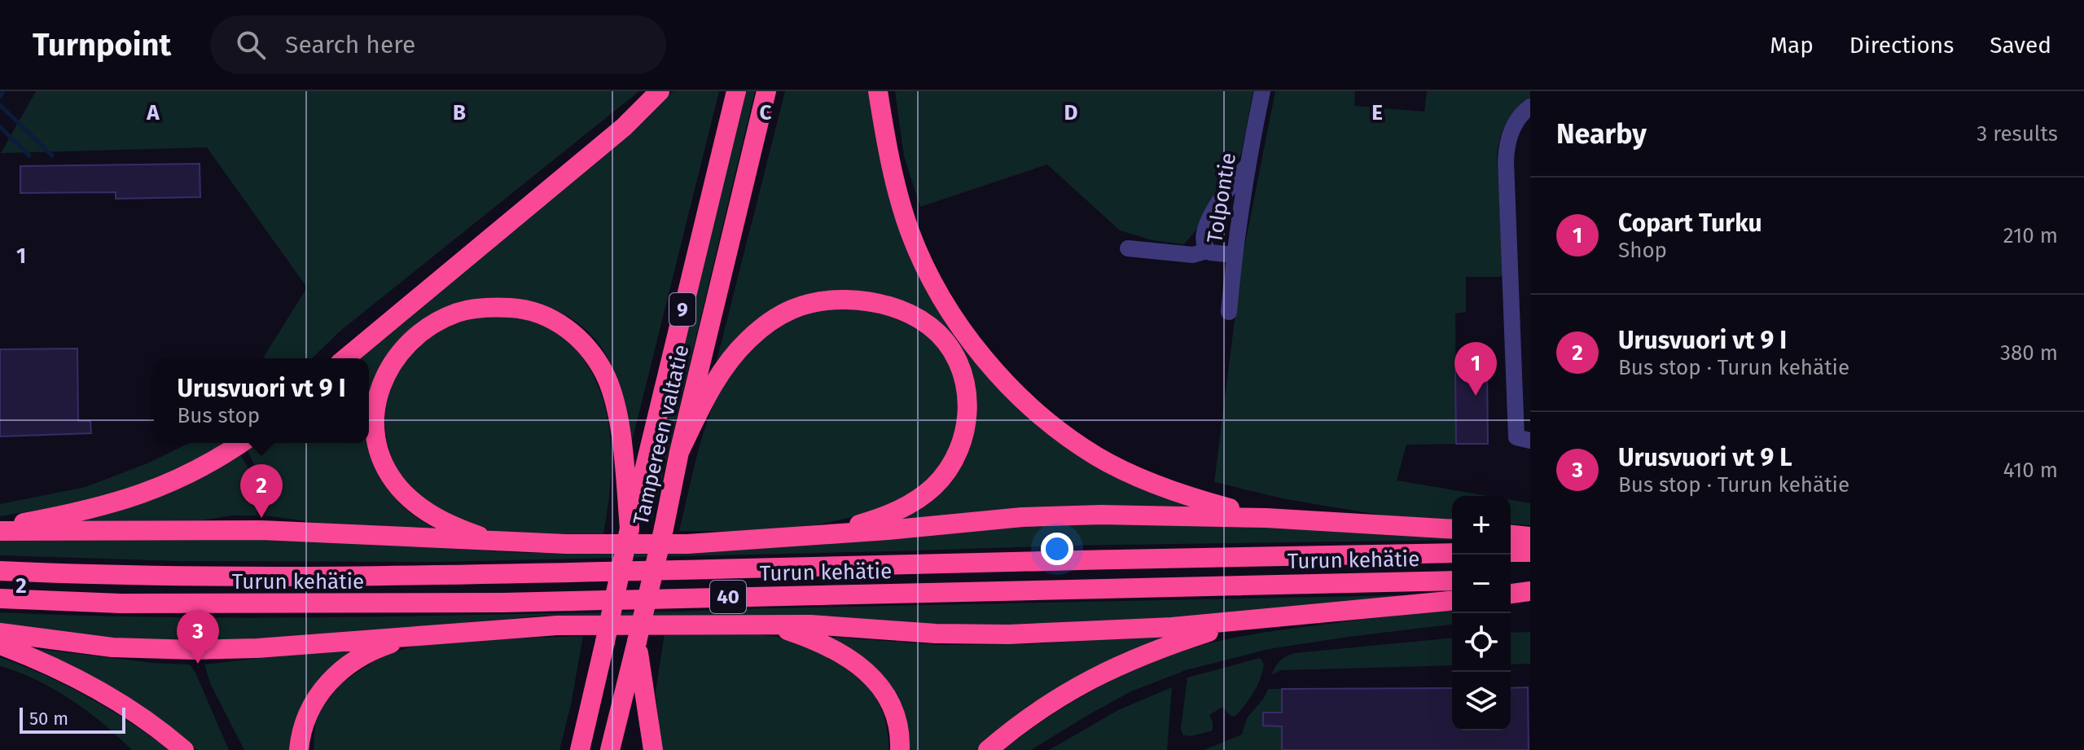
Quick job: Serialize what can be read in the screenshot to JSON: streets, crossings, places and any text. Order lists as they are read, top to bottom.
{
  "streets": {
    "highway": [
      "9",
      "Tampereen valtatie",
      "Turun kehätie",
      "40"
    ],
    "street": ["Tolpontie"]
  },
  "scale_bar": "50 m",
  "page": {
    "header": "Turnpoint",
    "search": "Search here",
    "nav": ["Map", "Directions", "Saved"],
    "heading": ["Nearby", "3 results"],
    "list": [
      {
        "mark": "1",
        "name": "Copart Turku",
        "note": "Shop",
        "value": "210 m"
      },
      {
        "mark": "2",
        "name": "Urusvuori vt 9 I",
        "note": "Bus stop · Turun kehätie",
        "value": "380 m"
      },
      {
        "mark": "3",
        "name": "Urusvuori vt 9 L",
        "note": "Bus stop · Turun kehätie",
        "value": "410 m"
      }
    ],
    "pins": ["1", "2", "3"],
    "popup": ["Urusvuori vt 9 I", "Bus stop"],
    "map_buttons": ["+", "−"],
    "scale": "50 m"
  },
  "grid": {
    "columns": [
      "A",
      "B",
      "C",
      "D",
      "E"
    ],
    "rows": ["1", "2"]
  }
}
